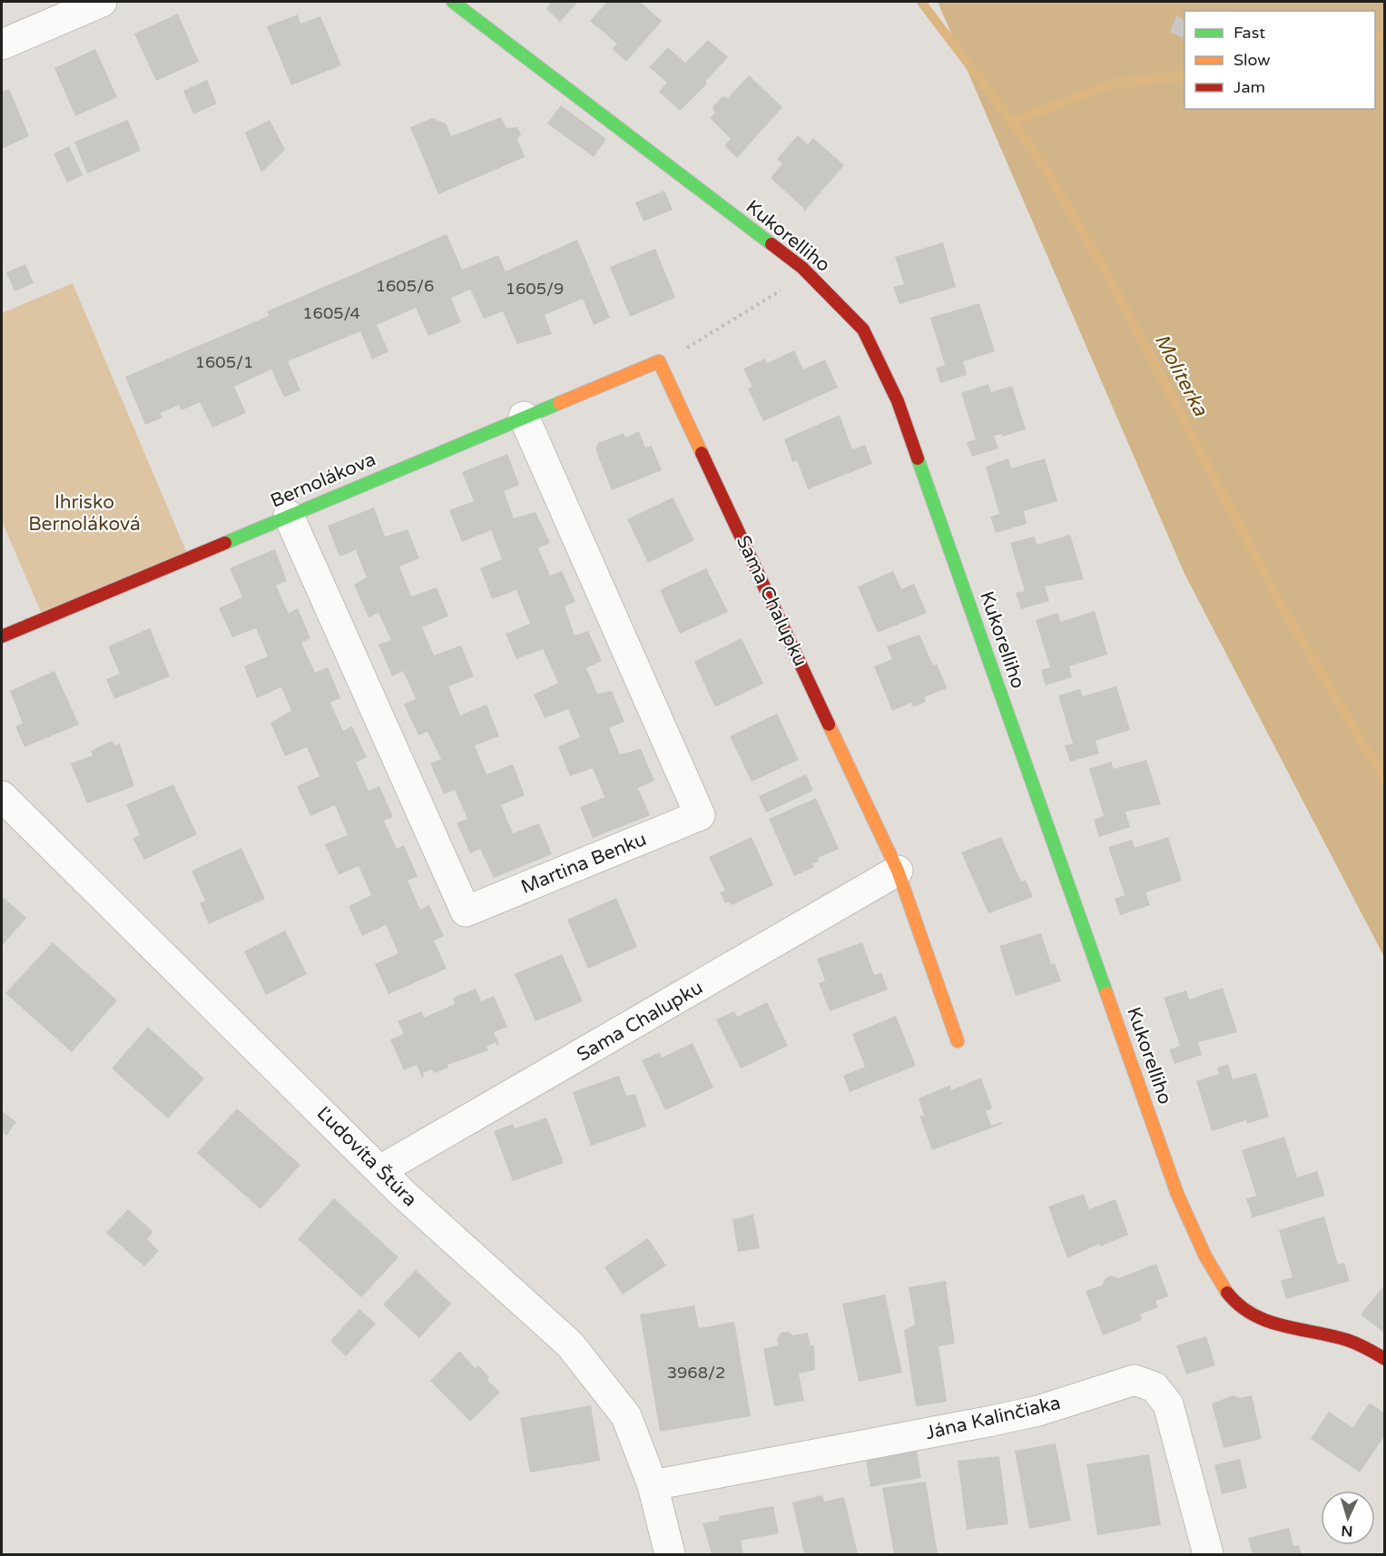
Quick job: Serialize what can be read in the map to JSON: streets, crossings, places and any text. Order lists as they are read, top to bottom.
{
  "streets": {
    "street": [
      "Kukorelliho",
      "Bernolákova",
      "Sama Chalupku",
      "Martina Benku",
      "Ľudovíta Štúra",
      "Jána Kalinčiaka"
    ]
  },
  "crossings": [
    ["Bernolákova", "Sama Chalupku"],
    ["Bernolákova", "Martina Benku"],
    ["Sama Chalupku", "Ľudovíta Štúra"],
    ["Ľudovíta Štúra", "Jána Kalinčiaka"]
  ],
  "water": ["Moliterka"],
  "parks": ["Ihrisko Bernoláková"],
  "house_numbers": [
    "1605/6",
    "1605/9",
    "1605/4",
    "1605/1",
    "3968/2"
  ],
  "legend": ["Fast", "Slow", "Jam"],
  "north": "bottom"
}
